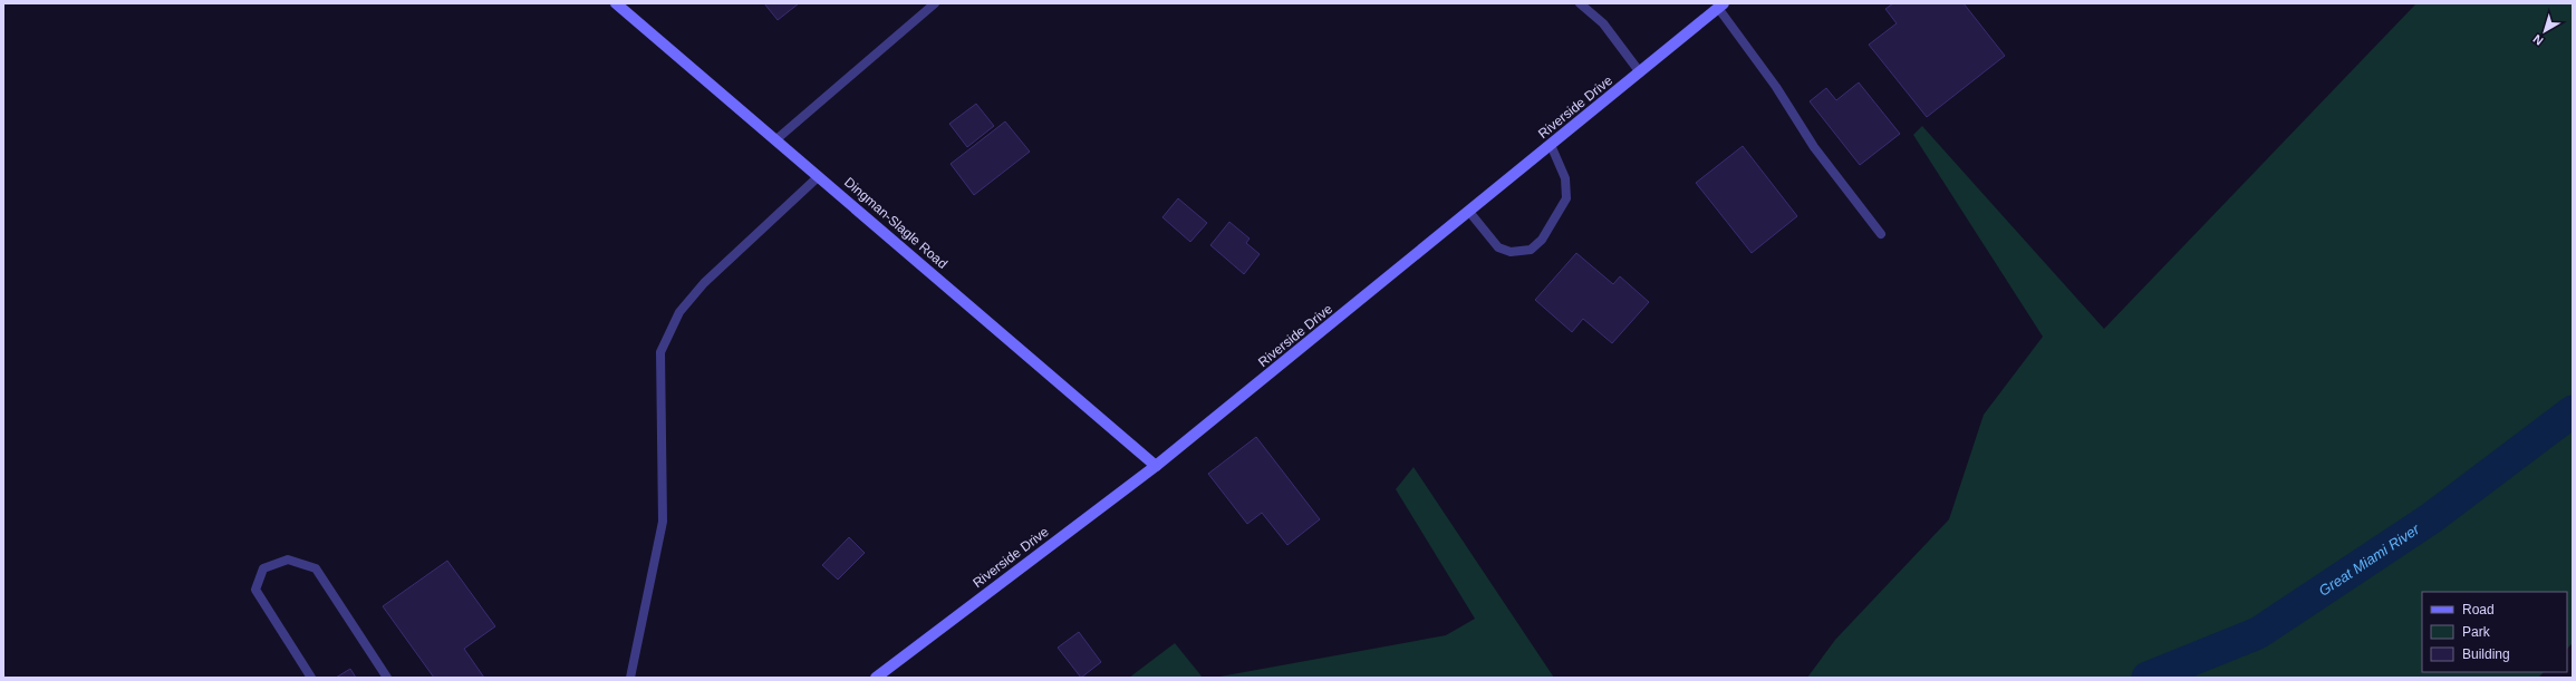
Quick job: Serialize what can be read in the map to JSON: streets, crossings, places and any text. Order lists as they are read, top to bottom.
{
  "streets": {
    "main road": ["Riverside Drive", "Dingman-Slagle Road"]
  },
  "crossings": [
    ["Riverside Drive", "Dingman-Slagle Road"]
  ],
  "water": ["Great Miami River"],
  "legend": ["Road", "Park", "Building"],
  "north": "bottom left"
}
